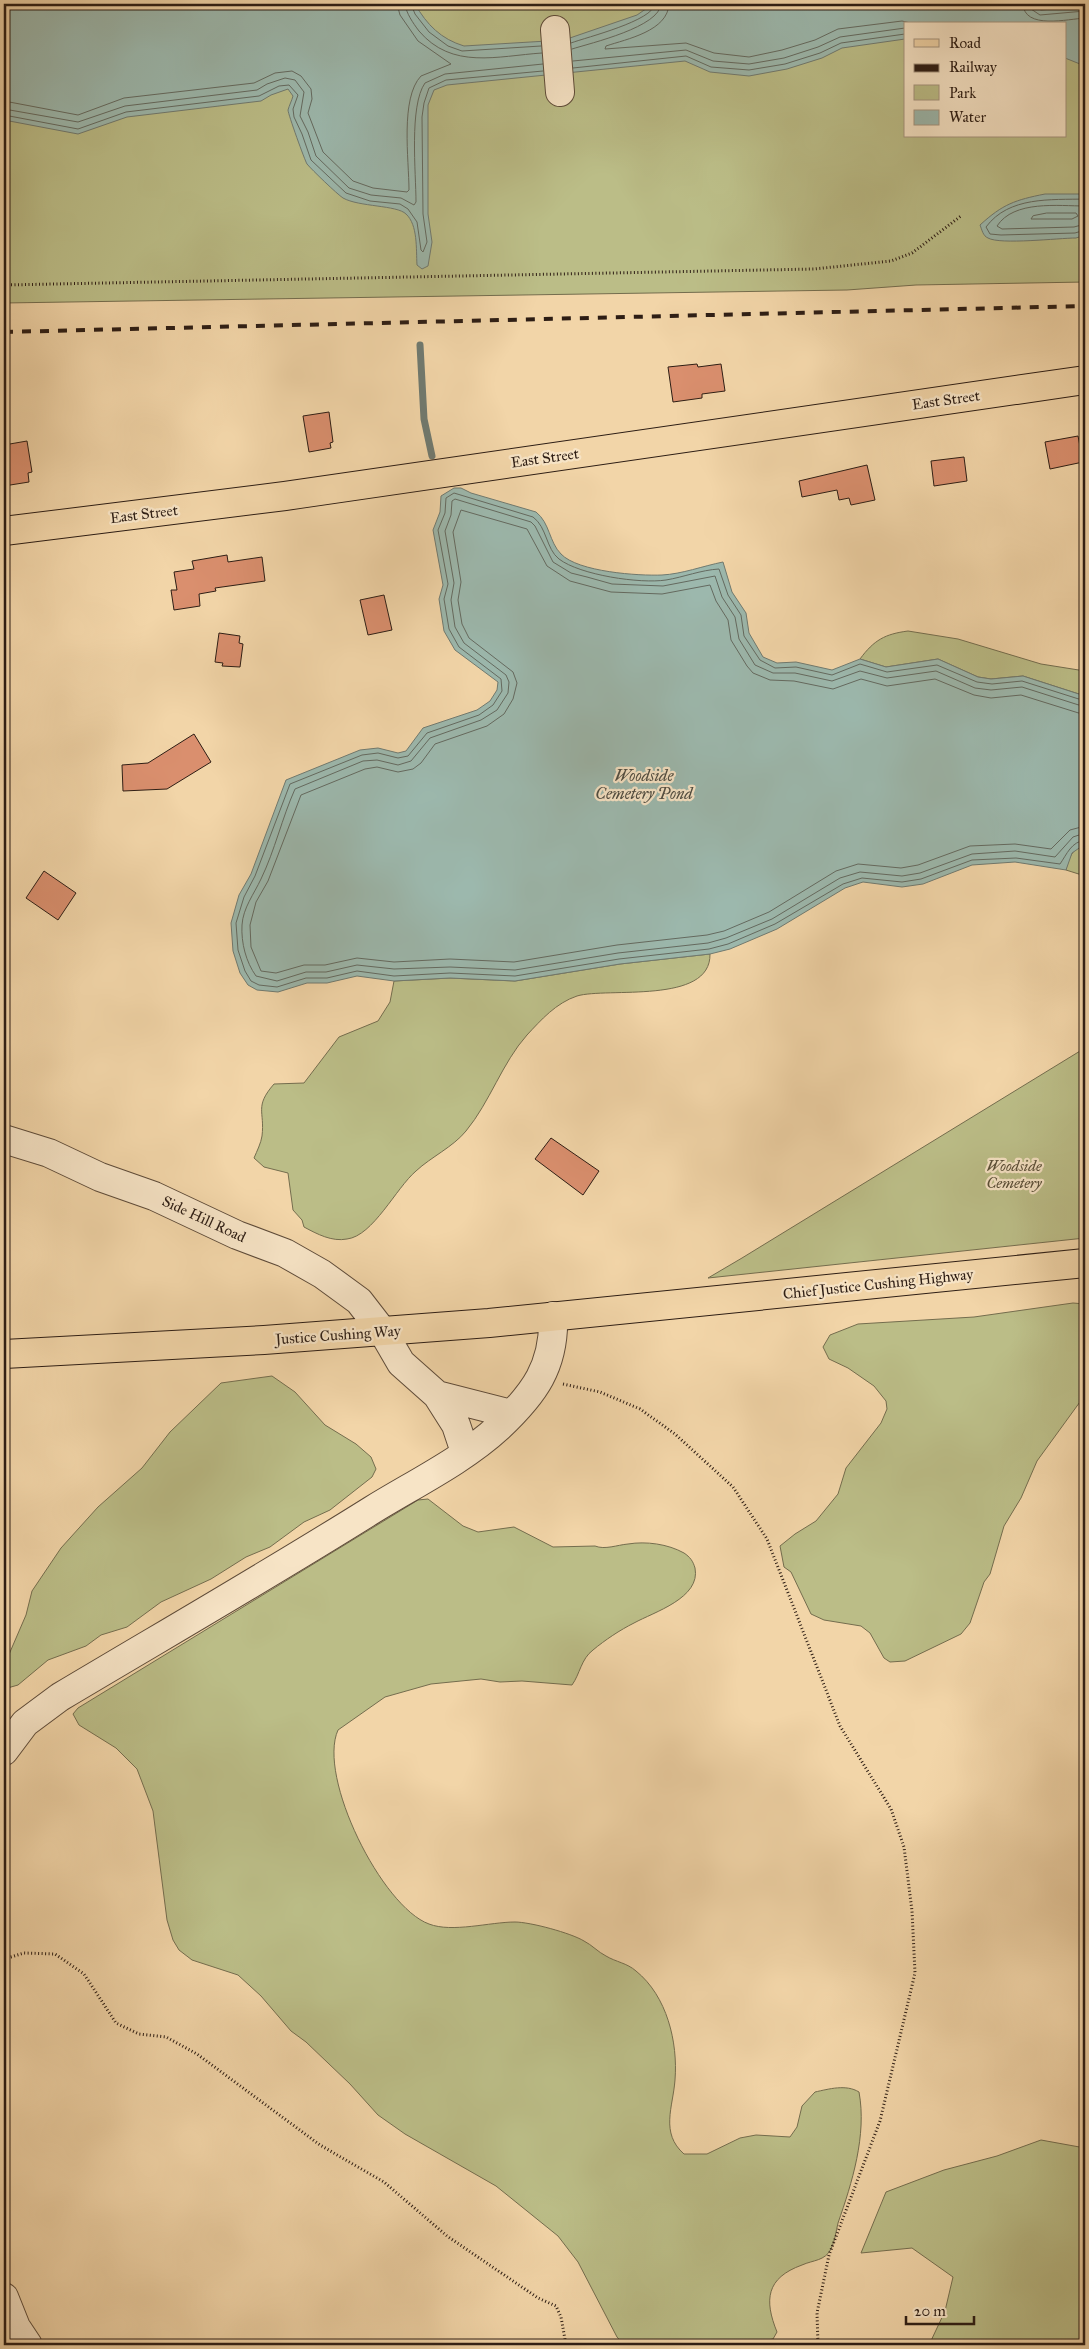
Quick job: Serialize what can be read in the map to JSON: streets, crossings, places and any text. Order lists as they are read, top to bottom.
{
  "streets": {
    "main road": ["East Street", "Chief Justice Cushing Highway", "Justice Cushing Way"],
    "street": ["Side Hill Road"]
  },
  "crossings": [
    ["Side Hill Road", "Justice Cushing Way"],
    ["Chief Justice Cushing Highway", "Justice Cushing Way"]
  ],
  "water": ["Woodside Cemetery Pond"],
  "parks": ["Woodside Cemetery"],
  "legend": [
    "Road",
    "Railway",
    "Park",
    "Water"
  ],
  "scale_bar": "20 m"
}
